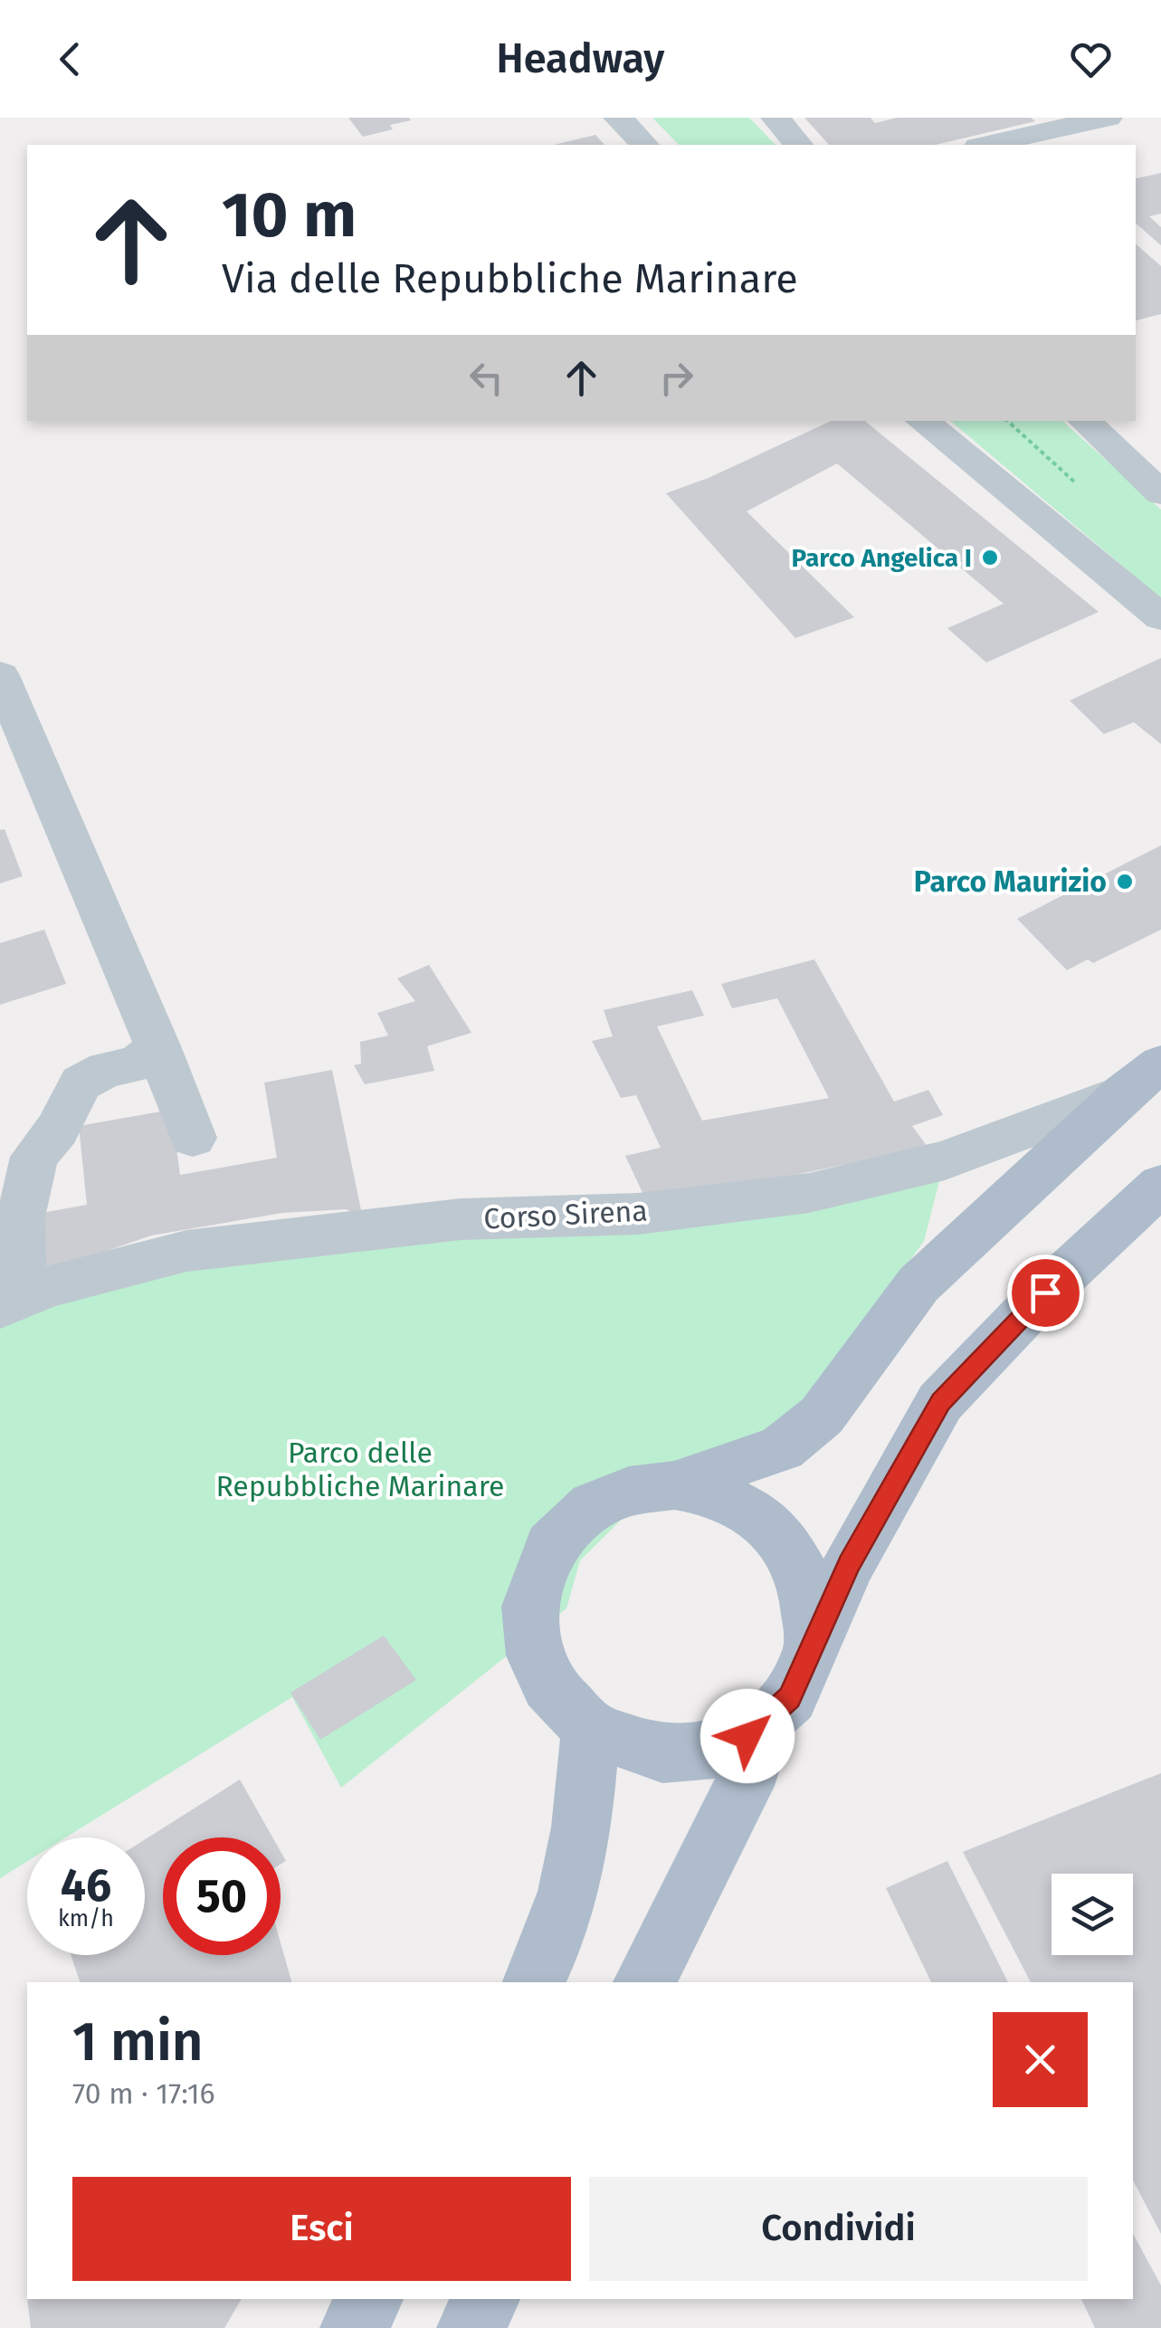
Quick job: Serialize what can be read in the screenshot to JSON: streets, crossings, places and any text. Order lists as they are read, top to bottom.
{
  "streets": {
    "street": ["Corso Sirena"]
  },
  "parks": ["Parco delle Repubbliche Marinare"],
  "places": ["Parco Angelica I", "Parco Maurizio"],
  "page": {
    "header": "Headway",
    "turn": ["10 m", "Via delle Repubbliche Marinare"],
    "speed": "46 km/h",
    "limit": "50",
    "heading": ["1 min", "70 m · 17:16"],
    "buttons": ["Esci", "Condividi"]
  }
}
